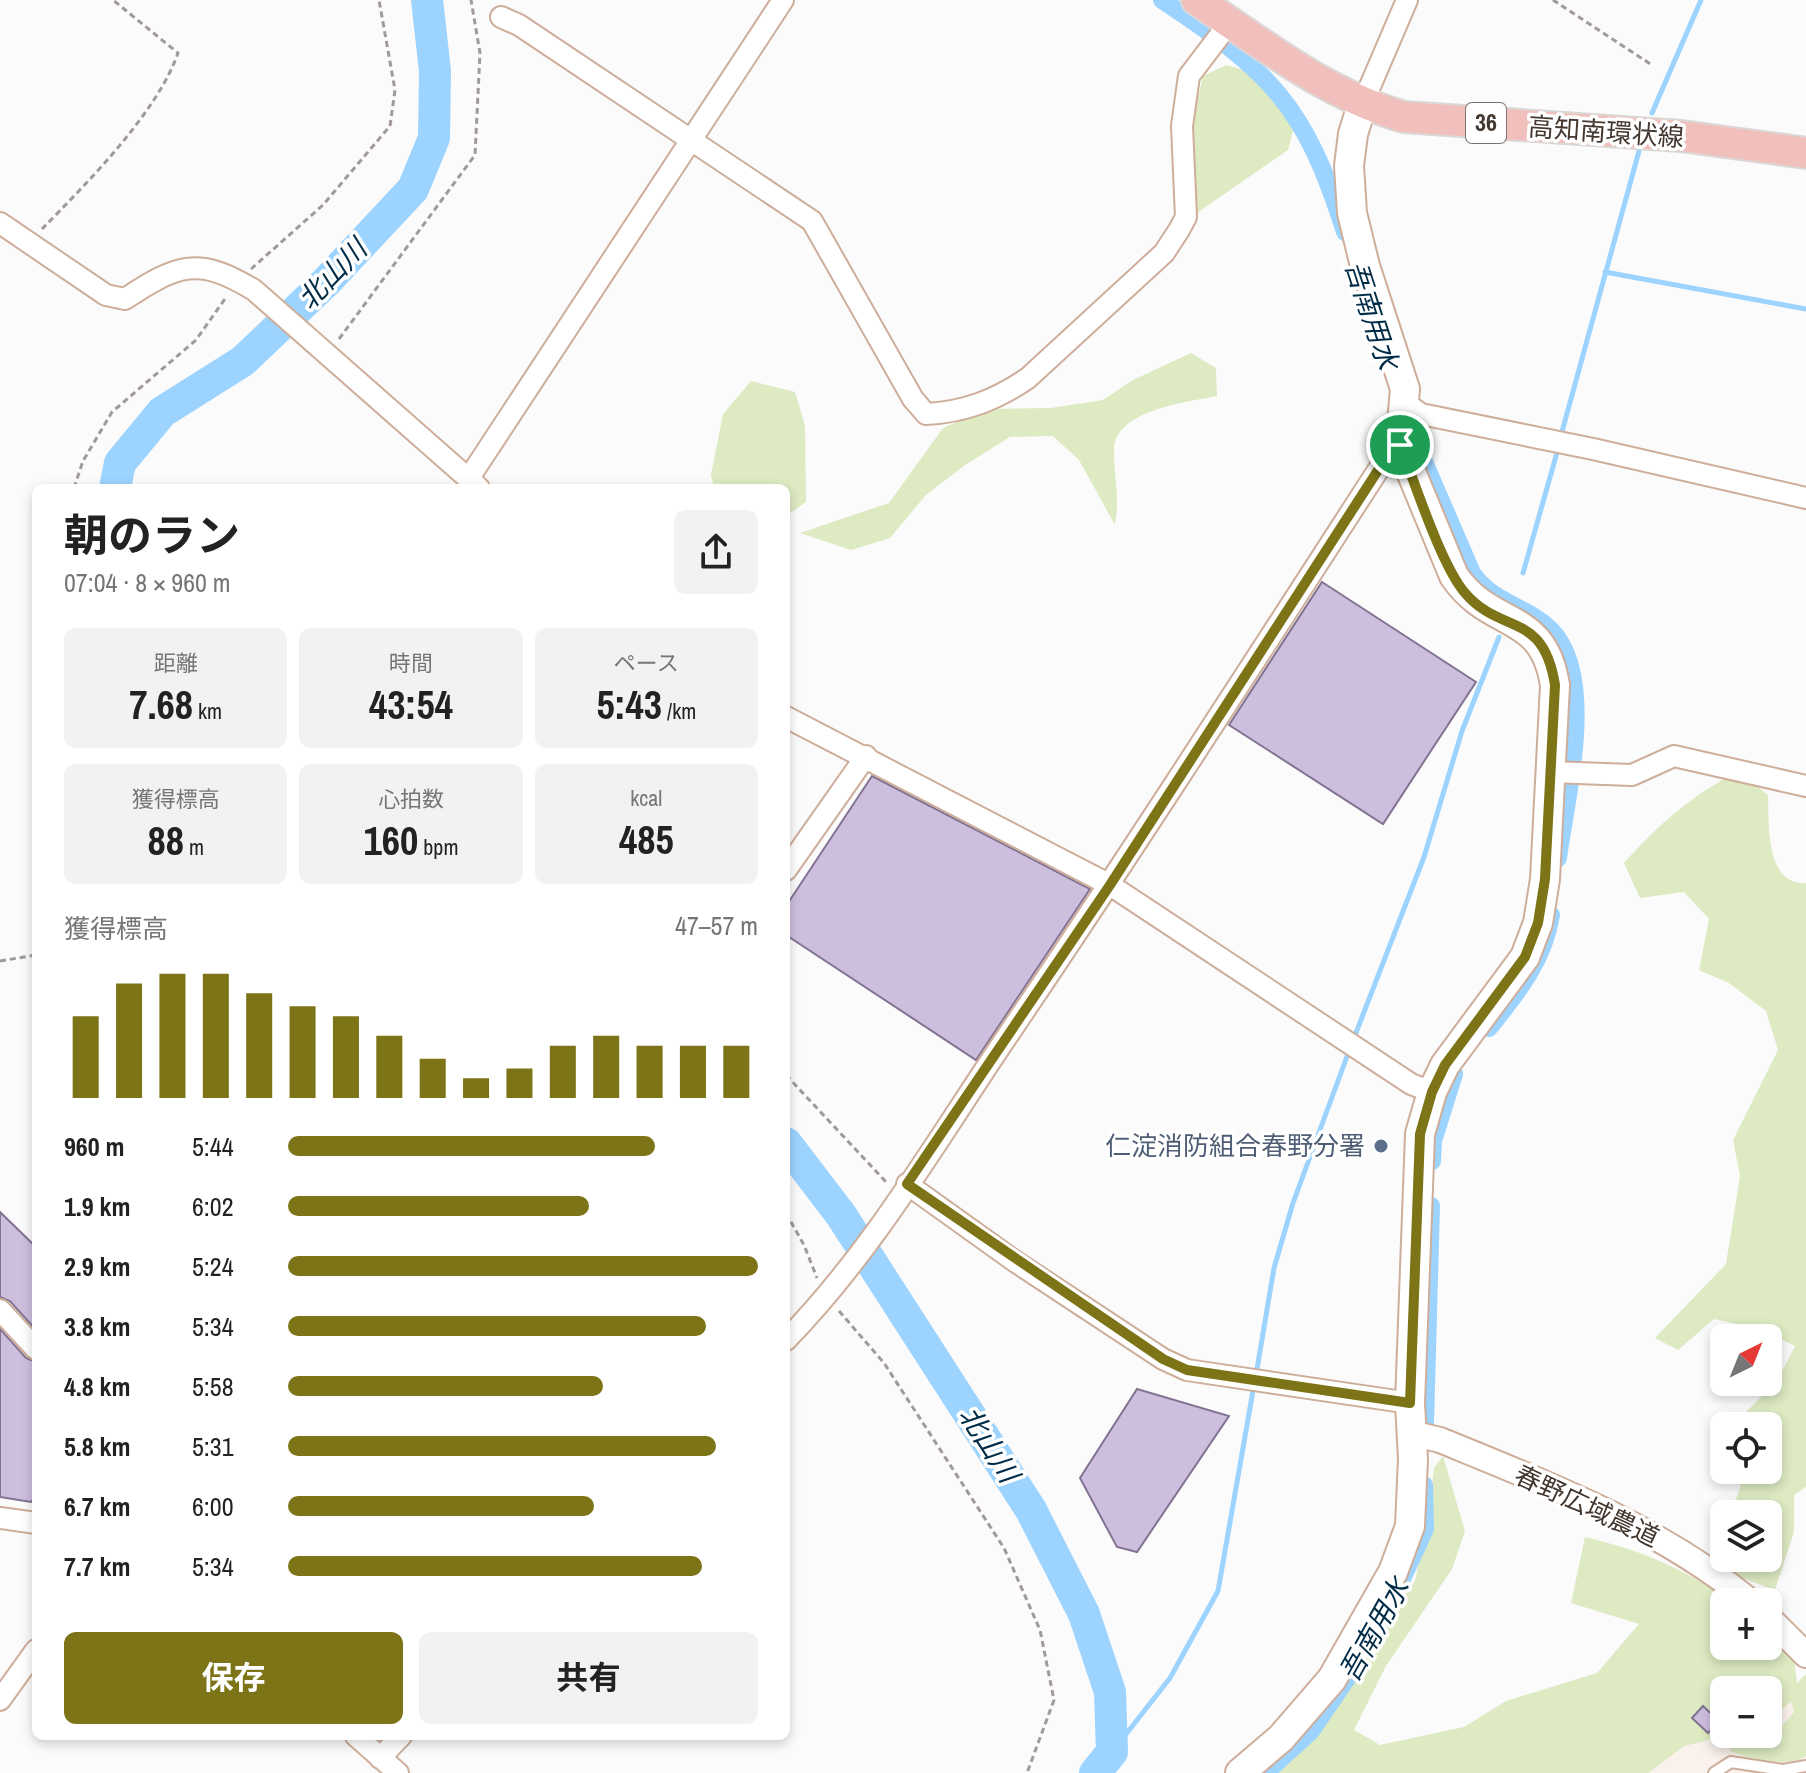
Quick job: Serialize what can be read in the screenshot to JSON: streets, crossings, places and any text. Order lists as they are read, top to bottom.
{
  "streets": {
    "main road": ["36", "高知南環状線"],
    "street": ["春野広域農道"]
  },
  "water": ["北山川", "吾南用水"],
  "places": ["仁淀消防組合春野分署"],
  "north": "top right",
  "page": {
    "heading": ["朝のラン", "07:04 · 8 × 960 m"],
    "stats": [
      ["距離", "7.68 km"],
      ["時間", "43:54"],
      ["ペース", "5:43 /km"],
      ["獲得標高", "88 m"],
      ["心拍数", "160 bpm"],
      ["kcal", "485"]
    ],
    "chart": ["獲得標高", "47–57 m"],
    "list": [
      {
        "name": "960 m",
        "note": "5:44"
      },
      {
        "name": "1.9 km",
        "note": "6:02"
      },
      {
        "name": "2.9 km",
        "note": "5:24"
      },
      {
        "name": "3.8 km",
        "note": "5:34"
      },
      {
        "name": "4.8 km",
        "note": "5:58"
      },
      {
        "name": "5.8 km",
        "note": "5:31"
      },
      {
        "name": "6.7 km",
        "note": "6:00"
      },
      {
        "name": "7.7 km",
        "note": "5:34"
      }
    ],
    "map_buttons": ["+", "−"],
    "buttons": ["保存", "共有"]
  }
}
